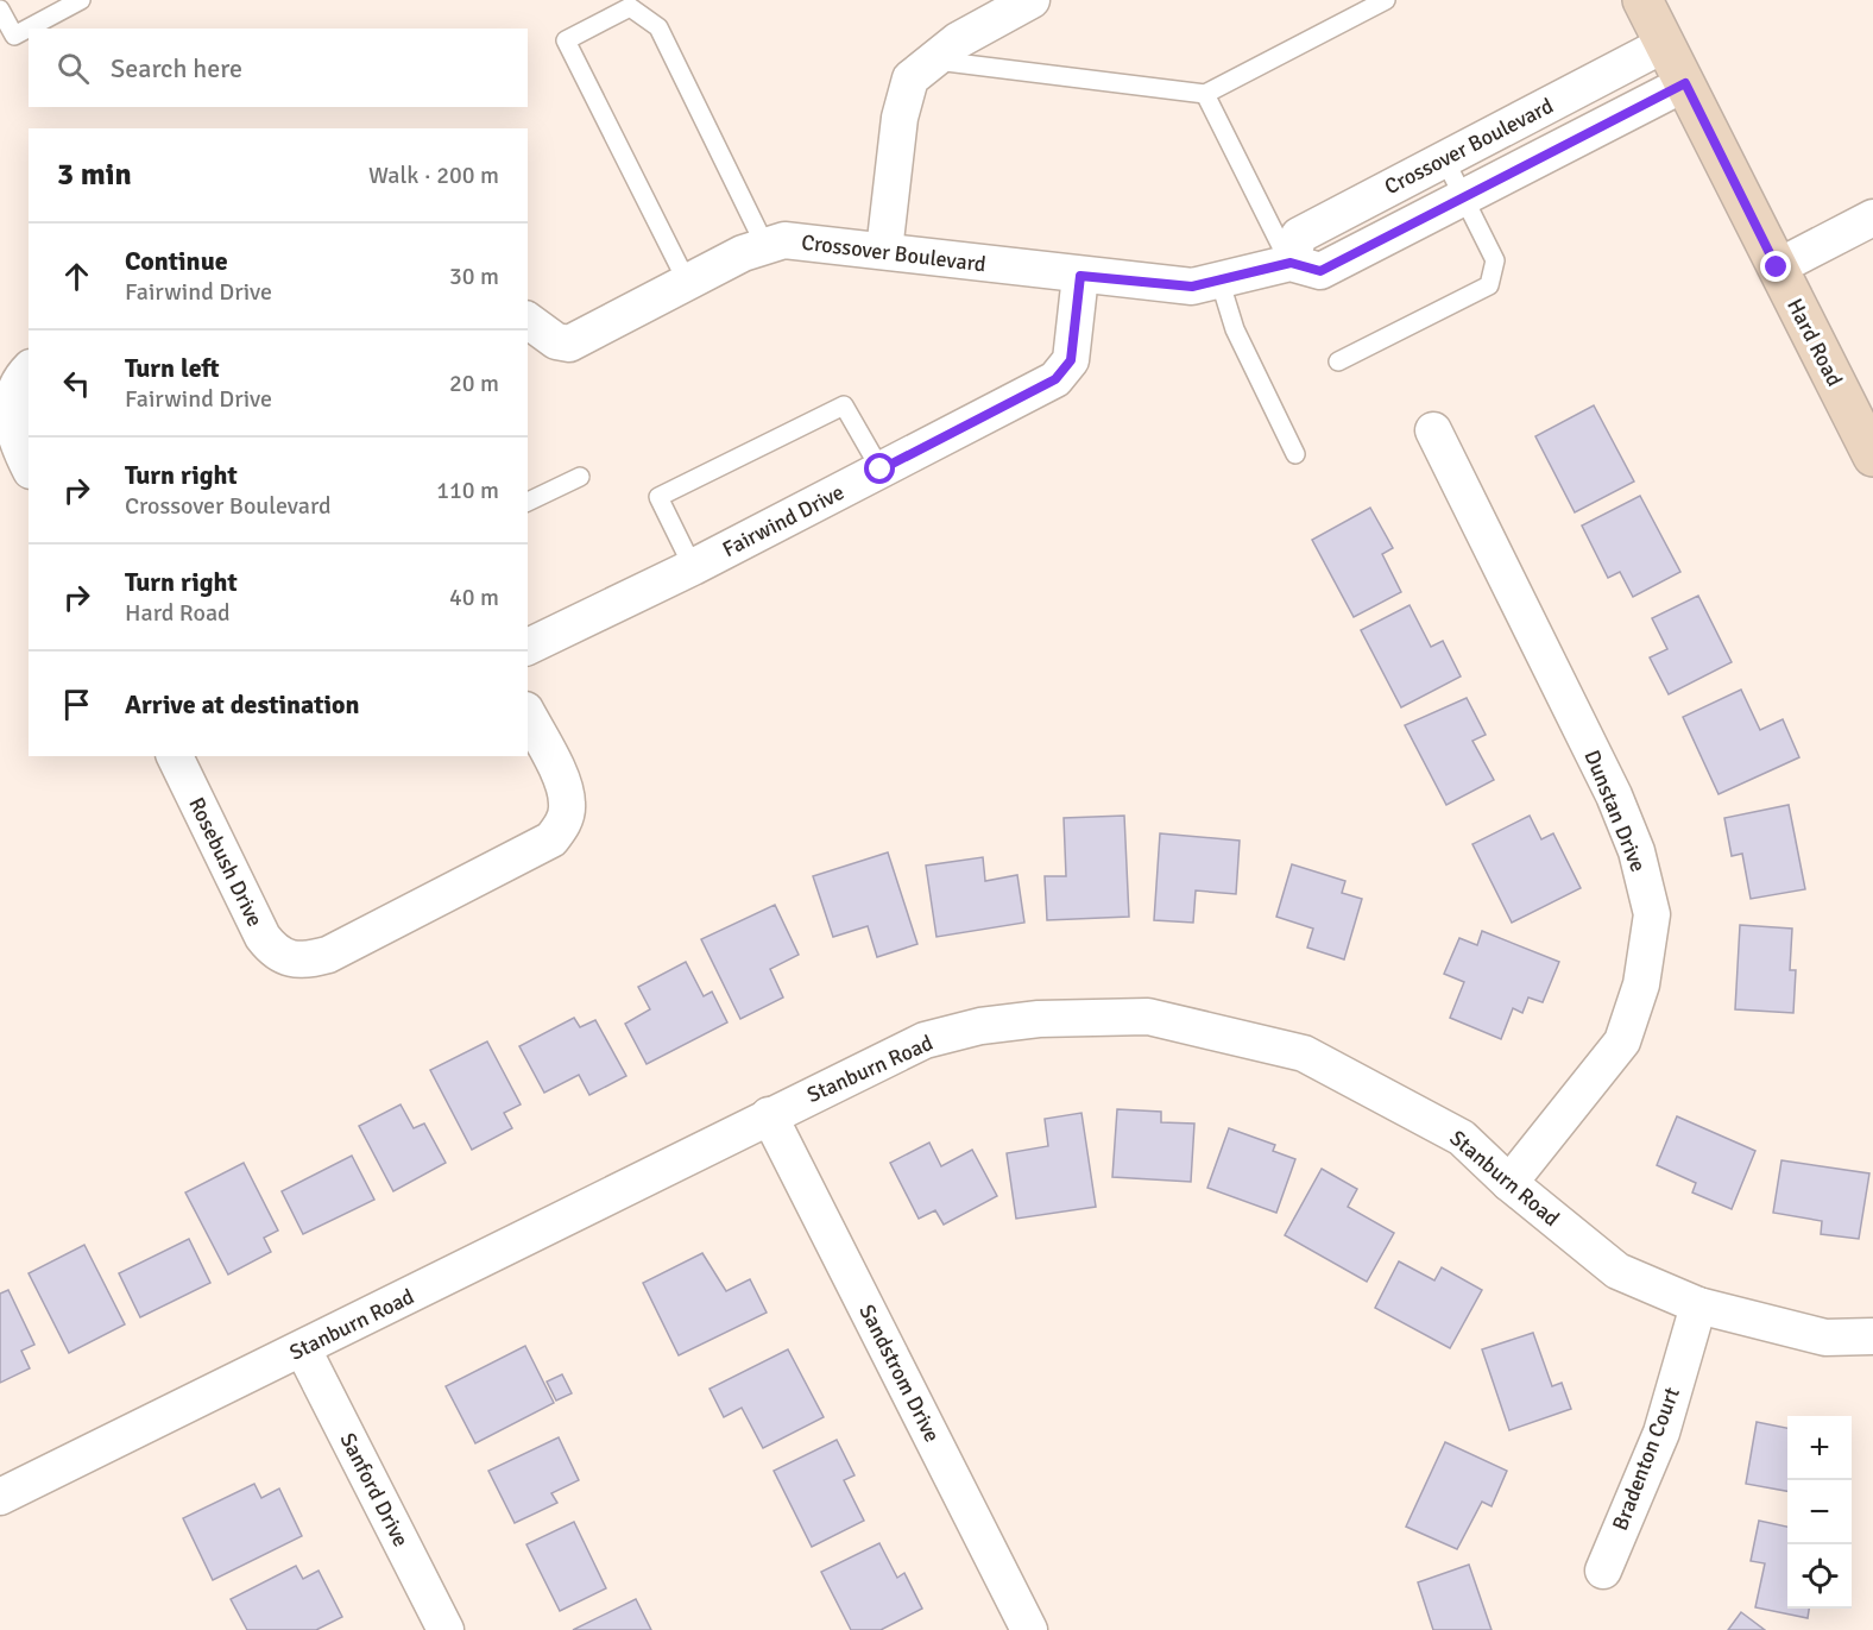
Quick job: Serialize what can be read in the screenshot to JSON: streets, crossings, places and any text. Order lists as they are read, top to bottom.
{
  "streets": {
    "main road": ["Hard Road"],
    "street": [
      "Crossover Boulevard",
      "Fairwind Drive",
      "Dunstan Drive",
      "Rosebush Drive",
      "Stanburn Road",
      "Sandstrom Drive",
      "Bradenton Court",
      "Sanford Drive"
    ]
  },
  "crossings": [
    ["Crossover Boulevard", "Hard Road"],
    ["Crossover Boulevard", "Fairwind Drive"],
    ["Dunstan Drive", "Stanburn Road"],
    ["Stanburn Road", "Sandstrom Drive"],
    ["Stanburn Road", "Bradenton Court"],
    ["Stanburn Road", "Sanford Drive"]
  ],
  "page": {
    "search": "Search here",
    "heading": ["3 min", "Walk · 200 m"],
    "list": [
      ["Continue", "Fairwind Drive", "30 m"],
      ["Turn left", "Fairwind Drive", "20 m"],
      ["Turn right", "Crossover Boulevard", "110 m"],
      ["Turn right", "Hard Road", "40 m"],
      "Arrive at destination"
    ],
    "map_buttons": ["+", "−"]
  }
}
